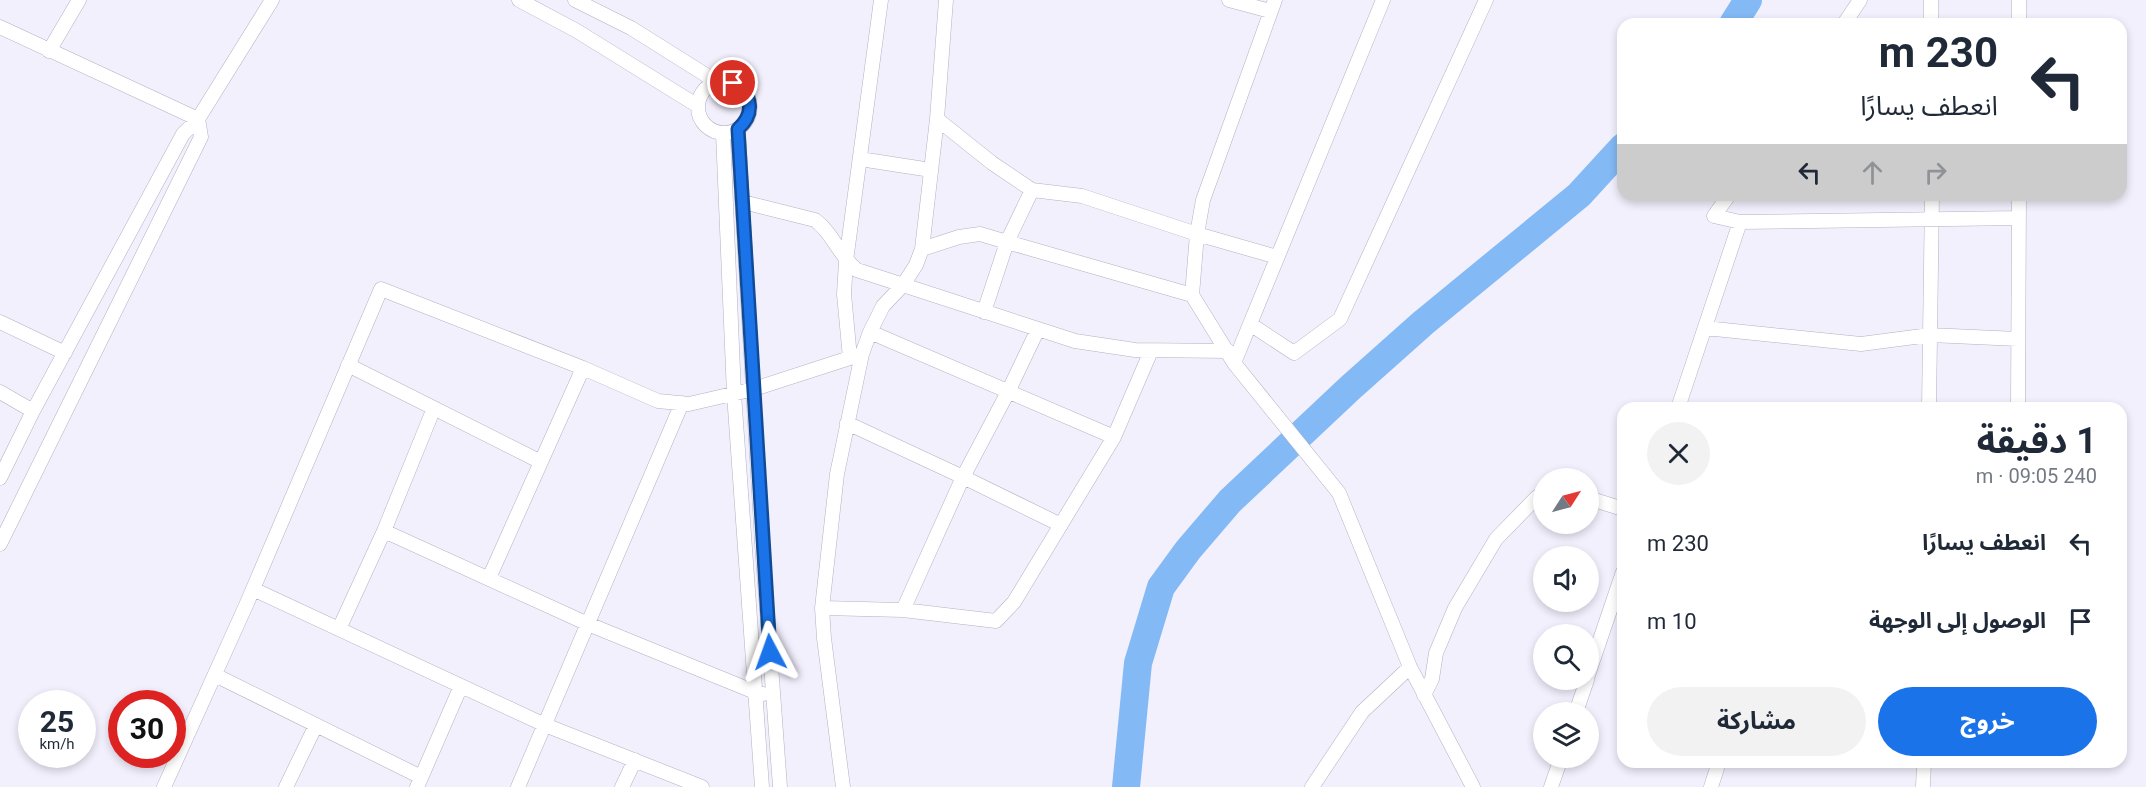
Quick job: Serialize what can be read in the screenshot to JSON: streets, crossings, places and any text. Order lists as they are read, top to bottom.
{
  "north": "top right",
  "page": {
    "turn": ["230 m", "انعطف يسارًا"],
    "heading": ["1 دقيقة", "240 m · 09:05"],
    "list": [
      {
        "name": "انعطف يسارًا",
        "value": "230 m"
      },
      {
        "name": "الوصول إلى الوجهة",
        "value": "10 m"
      }
    ],
    "buttons": ["خروج", "مشاركة"],
    "speed": "25 km/h",
    "limit": "30"
  }
}
